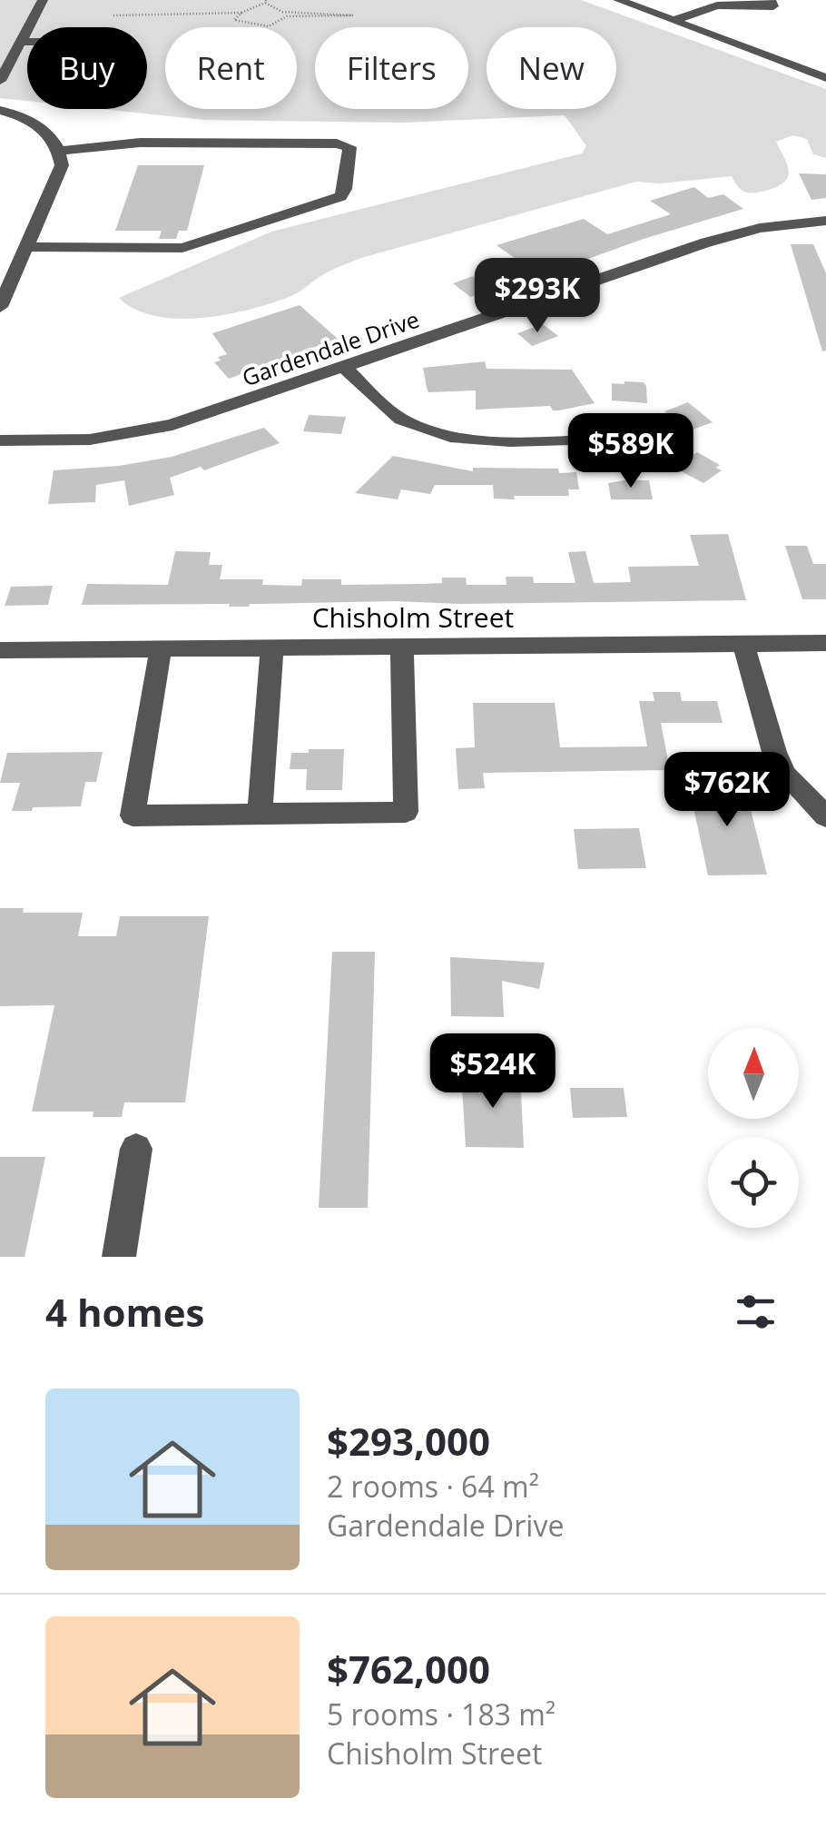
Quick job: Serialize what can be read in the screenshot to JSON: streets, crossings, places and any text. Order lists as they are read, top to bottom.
{
  "streets": {
    "street": ["Gardendale Drive", "Chisholm Street"]
  },
  "north": "top",
  "page": {
    "chip": [
      "Buy",
      "Rent",
      "Filters",
      "New"
    ],
    "price": [
      "$293K",
      "$589K",
      "$762K",
      "$524K"
    ],
    "heading": "4 homes",
    "list": [
      {
        "name": "$293,000",
        "note": "2 rooms · 64 m² · Gardendale Drive"
      },
      {
        "name": "$762,000",
        "note": "5 rooms · 183 m² · Chisholm Street"
      }
    ]
  }
}
